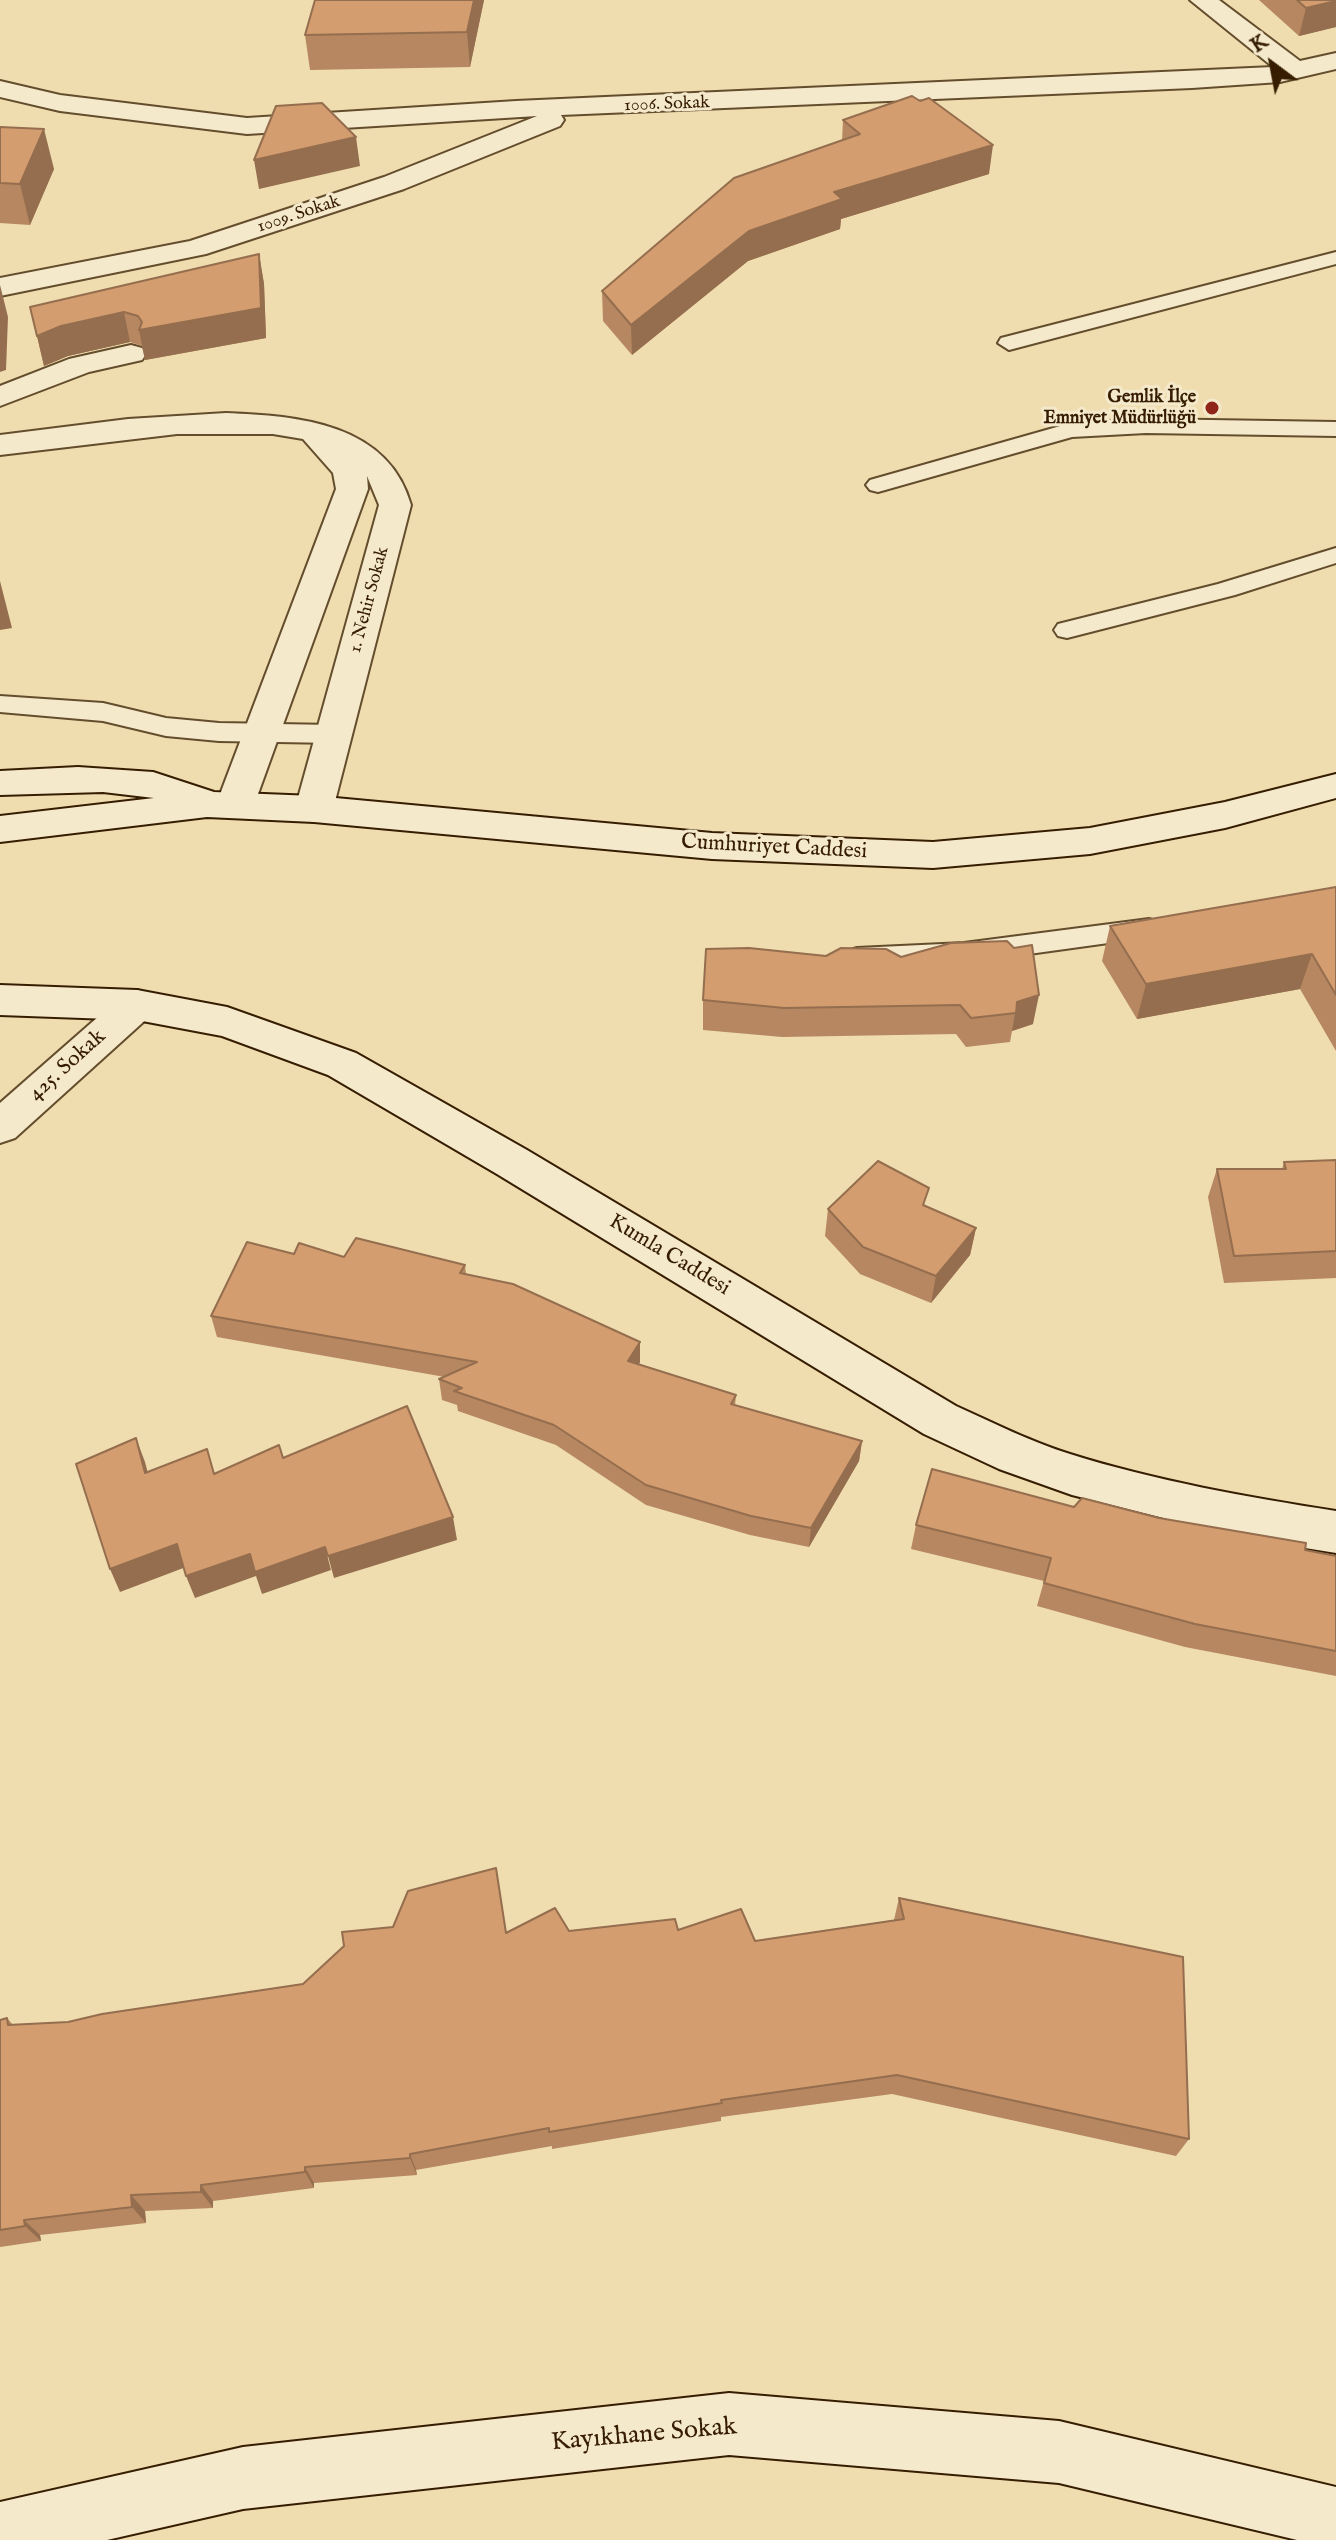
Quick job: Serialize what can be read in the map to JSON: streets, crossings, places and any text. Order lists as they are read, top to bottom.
{
  "streets": {
    "street": [
      "1006. Sokak",
      "1009. Sokak",
      "1. Nehir Sokak",
      "Cumhuriyet Caddesi",
      "425. Sokak",
      "Kumla Caddesi",
      "Kayıkhane Sokak"
    ]
  },
  "crossings": [
    ["1006. Sokak", "1009. Sokak"],
    ["1. Nehir Sokak", "Cumhuriyet Caddesi"],
    ["425. Sokak", "Kumla Caddesi"]
  ],
  "places": ["Gemlik İlçe Emniyet Müdürlüğü"],
  "north": "top left"
}
